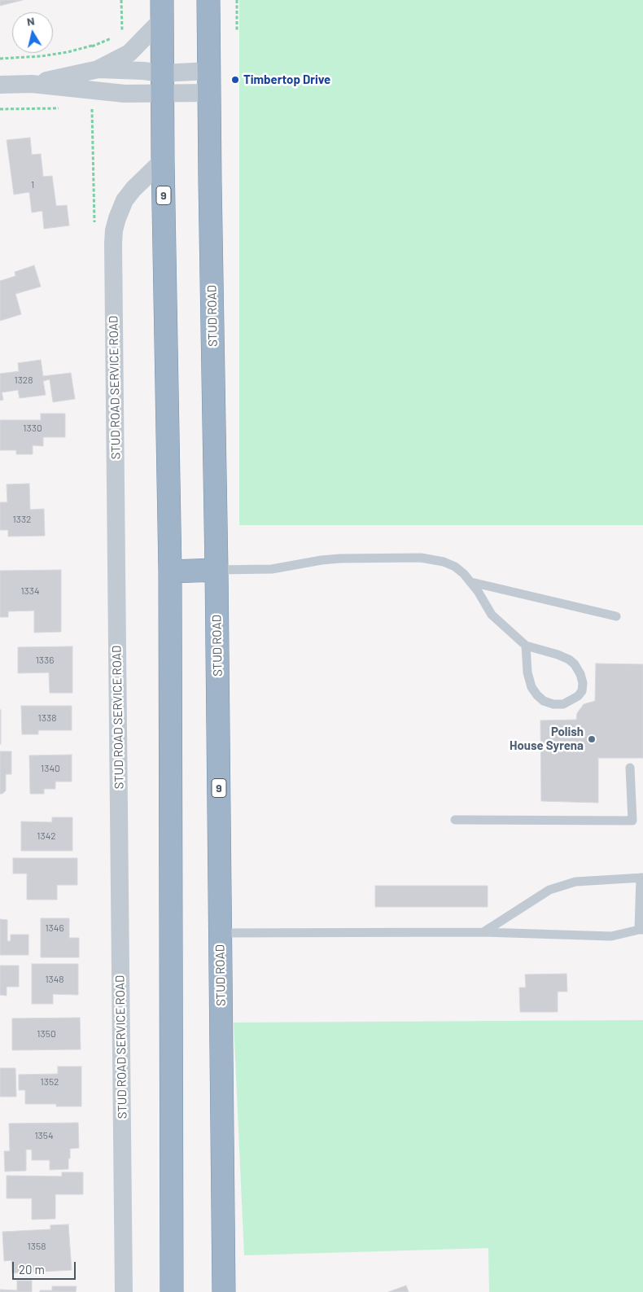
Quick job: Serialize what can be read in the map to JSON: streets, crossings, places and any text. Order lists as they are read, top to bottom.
{
  "streets": {
    "highway": ["9", "STUD ROAD"],
    "street": ["STUD ROAD SERVICE ROAD"]
  },
  "crossings": [
    ["9", "STUD ROAD SERVICE ROAD"]
  ],
  "places": ["Timbertop Drive", "Polish House Syrena"],
  "house_numbers": [
    "1",
    "1328",
    "1330",
    "1332",
    "1334",
    "1336",
    "1338",
    "1340",
    "1342",
    "1346",
    "1348",
    "1350",
    "1352",
    "1354",
    "1358"
  ],
  "scale_bar": "20 m",
  "north": "top"
}
